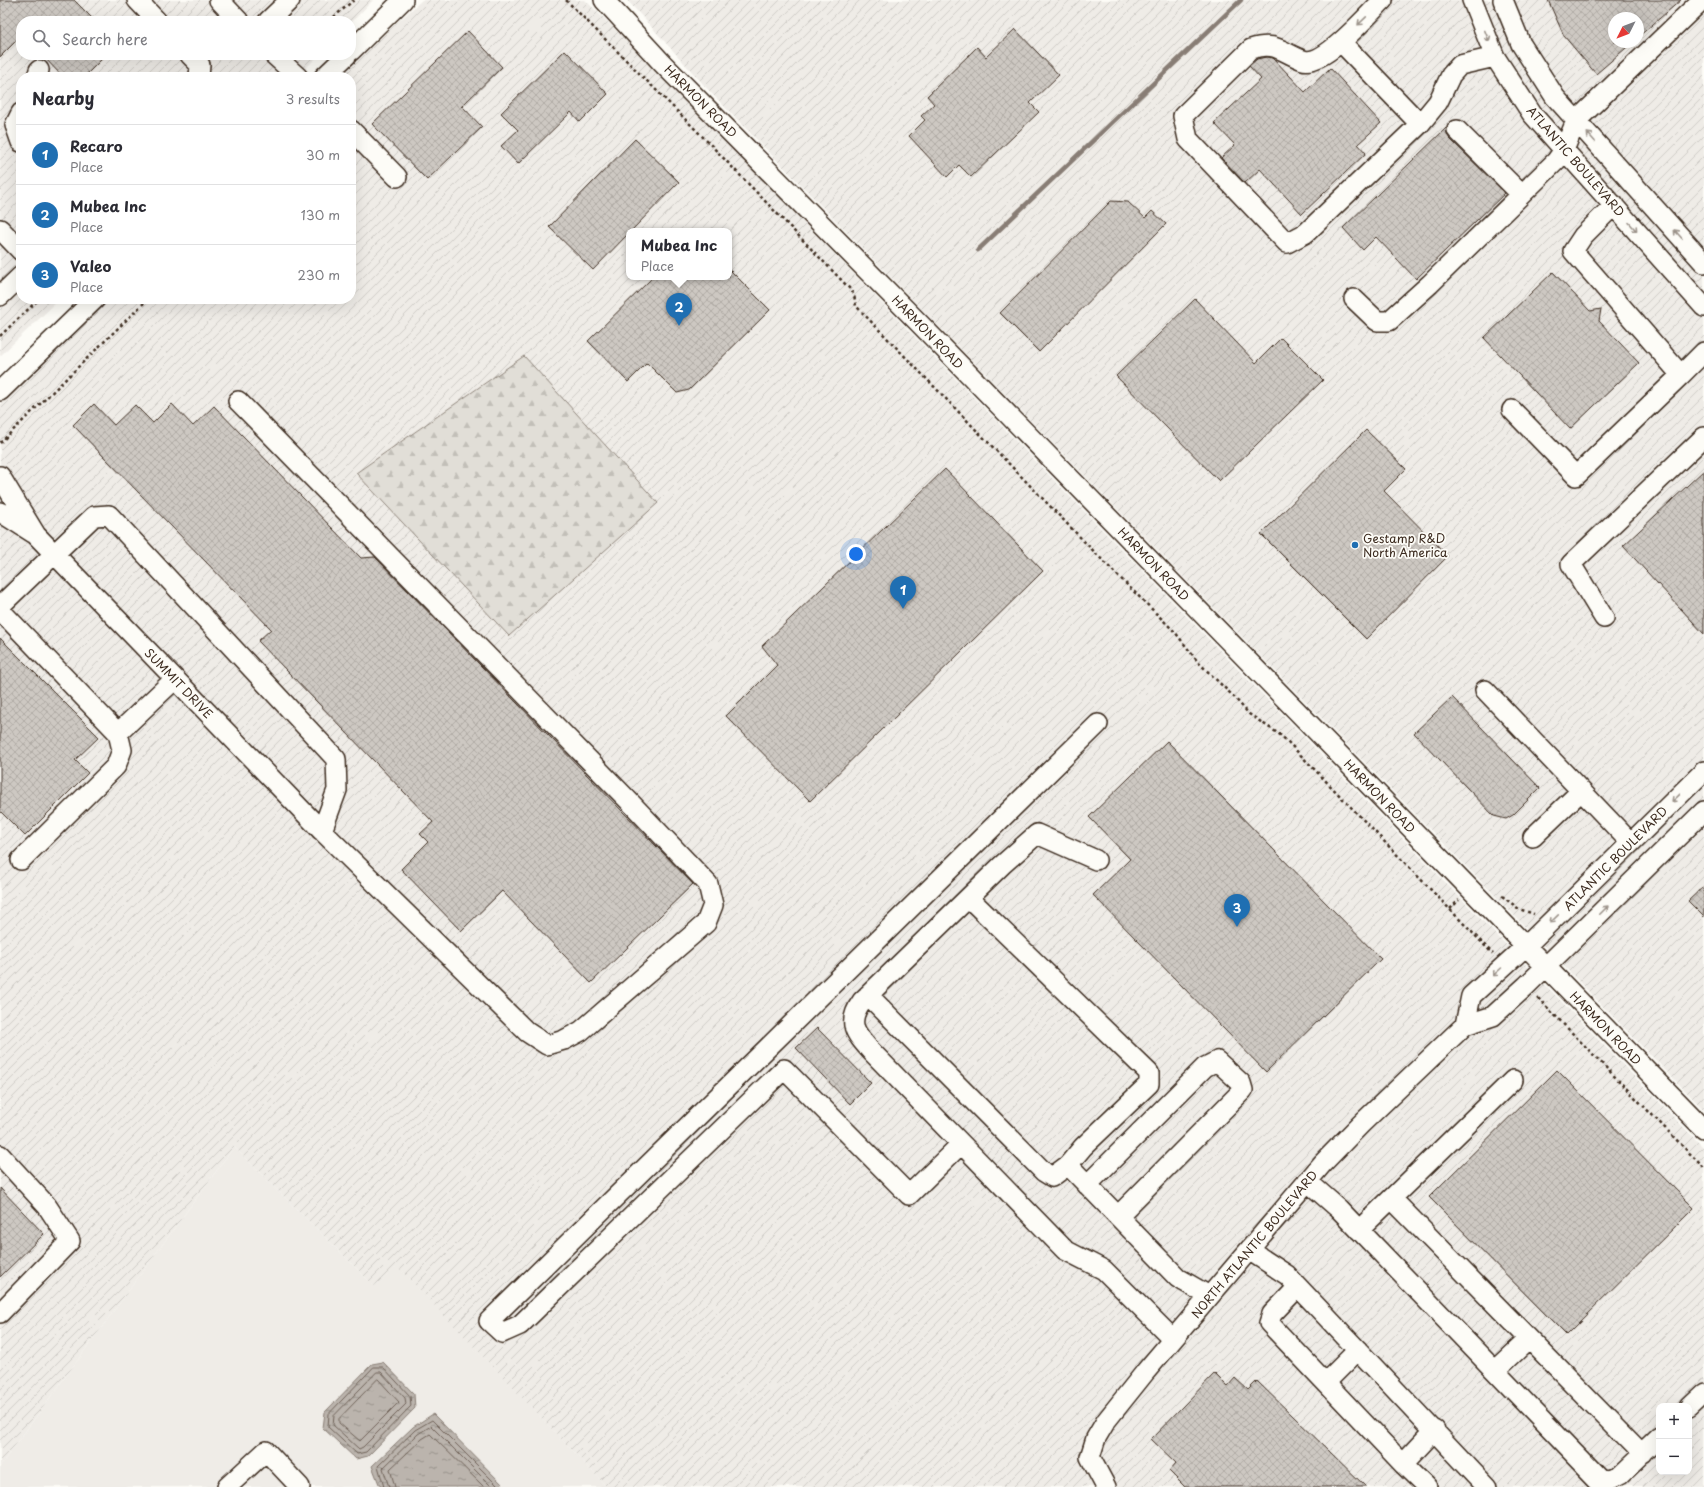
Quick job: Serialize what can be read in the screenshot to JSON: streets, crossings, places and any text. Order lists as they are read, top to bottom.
{
  "streets": {
    "street": [
      "HARMON ROAD",
      "ATLANTIC BOULEVARD",
      "SUMMIT DRIVE",
      "NORTH ATLANTIC BOULEVARD"
    ]
  },
  "crossings": [
    ["HARMON ROAD", "ATLANTIC BOULEVARD"],
    ["HARMON ROAD", "NORTH ATLANTIC BOULEVARD"]
  ],
  "places": ["Gestamp R&D North America"],
  "north": "bottom left",
  "page": {
    "search": "Search here",
    "heading": ["Nearby", "3 results"],
    "list": [
      {
        "mark": "1",
        "name": "Recaro",
        "note": "Place",
        "value": "30 m"
      },
      {
        "mark": "2",
        "name": "Mubea Inc",
        "note": "Place",
        "value": "130 m"
      },
      {
        "mark": "3",
        "name": "Valeo",
        "note": "Place",
        "value": "230 m"
      }
    ],
    "popup": ["Mubea Inc", "Place"],
    "pins": ["2", "1", "3"],
    "map_buttons": ["+", "−"]
  }
}
